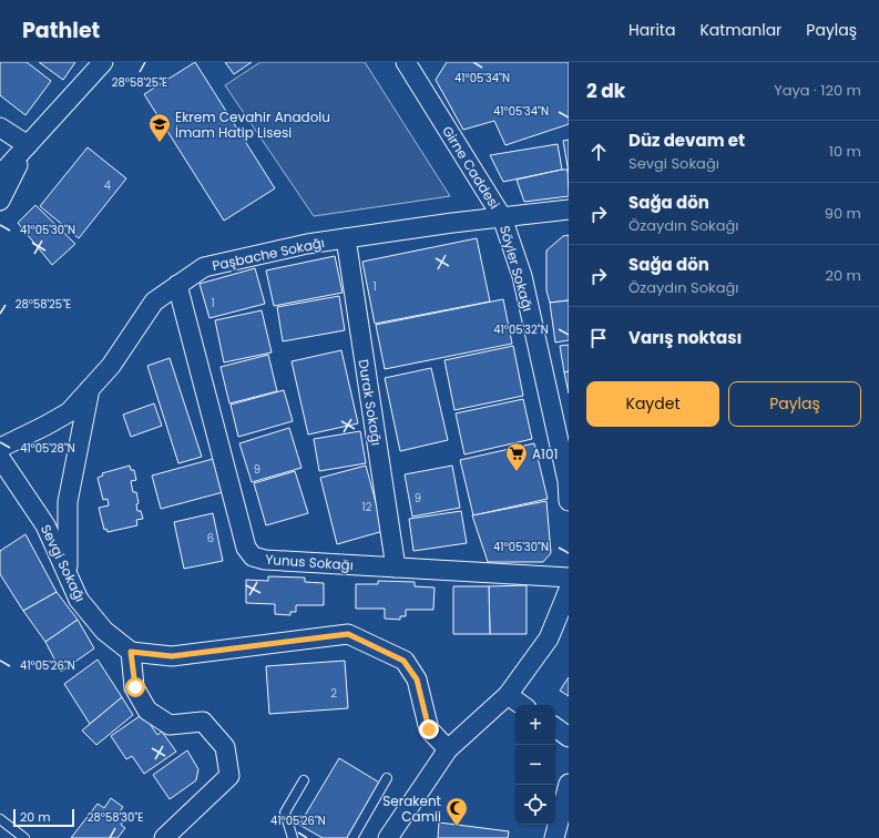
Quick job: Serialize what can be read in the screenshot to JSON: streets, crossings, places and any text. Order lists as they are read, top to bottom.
{
  "streets": {
    "street": [
      "Girne Caddesi",
      "Paşbache Sokağı",
      "Söyler Sokağı",
      "Durak Sokağı",
      "Yunus Sokağı",
      "Sevgi Sokağı"
    ]
  },
  "crossings": [
    ["Girne Caddesi", "Paşbache Sokağı"],
    ["Girne Caddesi", "Söyler Sokağı"],
    ["Paşbache Sokağı", "Söyler Sokağı"],
    ["Paşbache Sokağı", "Durak Sokağı"],
    ["Paşbache Sokağı", "Yunus Sokağı"],
    ["Durak Sokağı", "Yunus Sokağı"]
  ],
  "places": {
    "school or university": ["Ekrem Cevahir Anadolu İmam Hatip Lisesi"],
    "supermarket": ["A101"],
    "mosque": ["Serakent Camii"]
  },
  "house_numbers": [
    "4",
    "1",
    "1",
    "9",
    "9",
    "12",
    "6",
    "2"
  ],
  "scale_bar": "20 m",
  "page": {
    "header": "Pathlet",
    "nav": ["Harita", "Katmanlar", "Paylaş"],
    "heading": ["2 dk", "Yaya · 120 m"],
    "list": [
      ["Düz devam et", "Sevgi Sokağı", "10 m"],
      ["Sağa dön", "Özaydın Sokağı", "90 m"],
      ["Sağa dön", "Özaydın Sokağı", "20 m"],
      "Varış noktası"
    ],
    "buttons": ["Kaydet", "Paylaş"],
    "map_buttons": ["+", "−"],
    "scale": "20 m"
  },
  "coordinates": [
    "41°05'34\"N",
    "28°58'25\"E",
    "41°05'30\"N",
    "41°05'32\"N",
    "41°05'28\"N",
    "41°05'26\"N",
    "28°58'30\"E"
  ]
}
